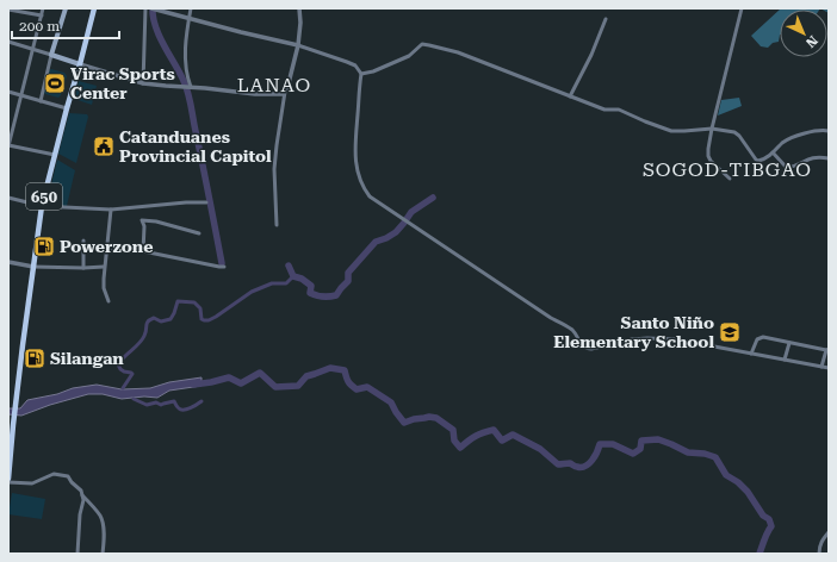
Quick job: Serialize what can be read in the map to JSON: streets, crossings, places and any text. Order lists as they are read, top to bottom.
{
  "streets": {
    "main road": ["650"]
  },
  "districts": ["LANAO", "SOGOD-TIBGAO"],
  "places": {
    "sports": ["Virac Sports Center"],
    "public building": ["Catanduanes Provincial Capitol"],
    "fuel station": ["Powerzone", "Silangan"],
    "school or university": ["Santo Niño Elementary School"]
  },
  "scale_bar": "200 m",
  "north": "bottom right"
}
